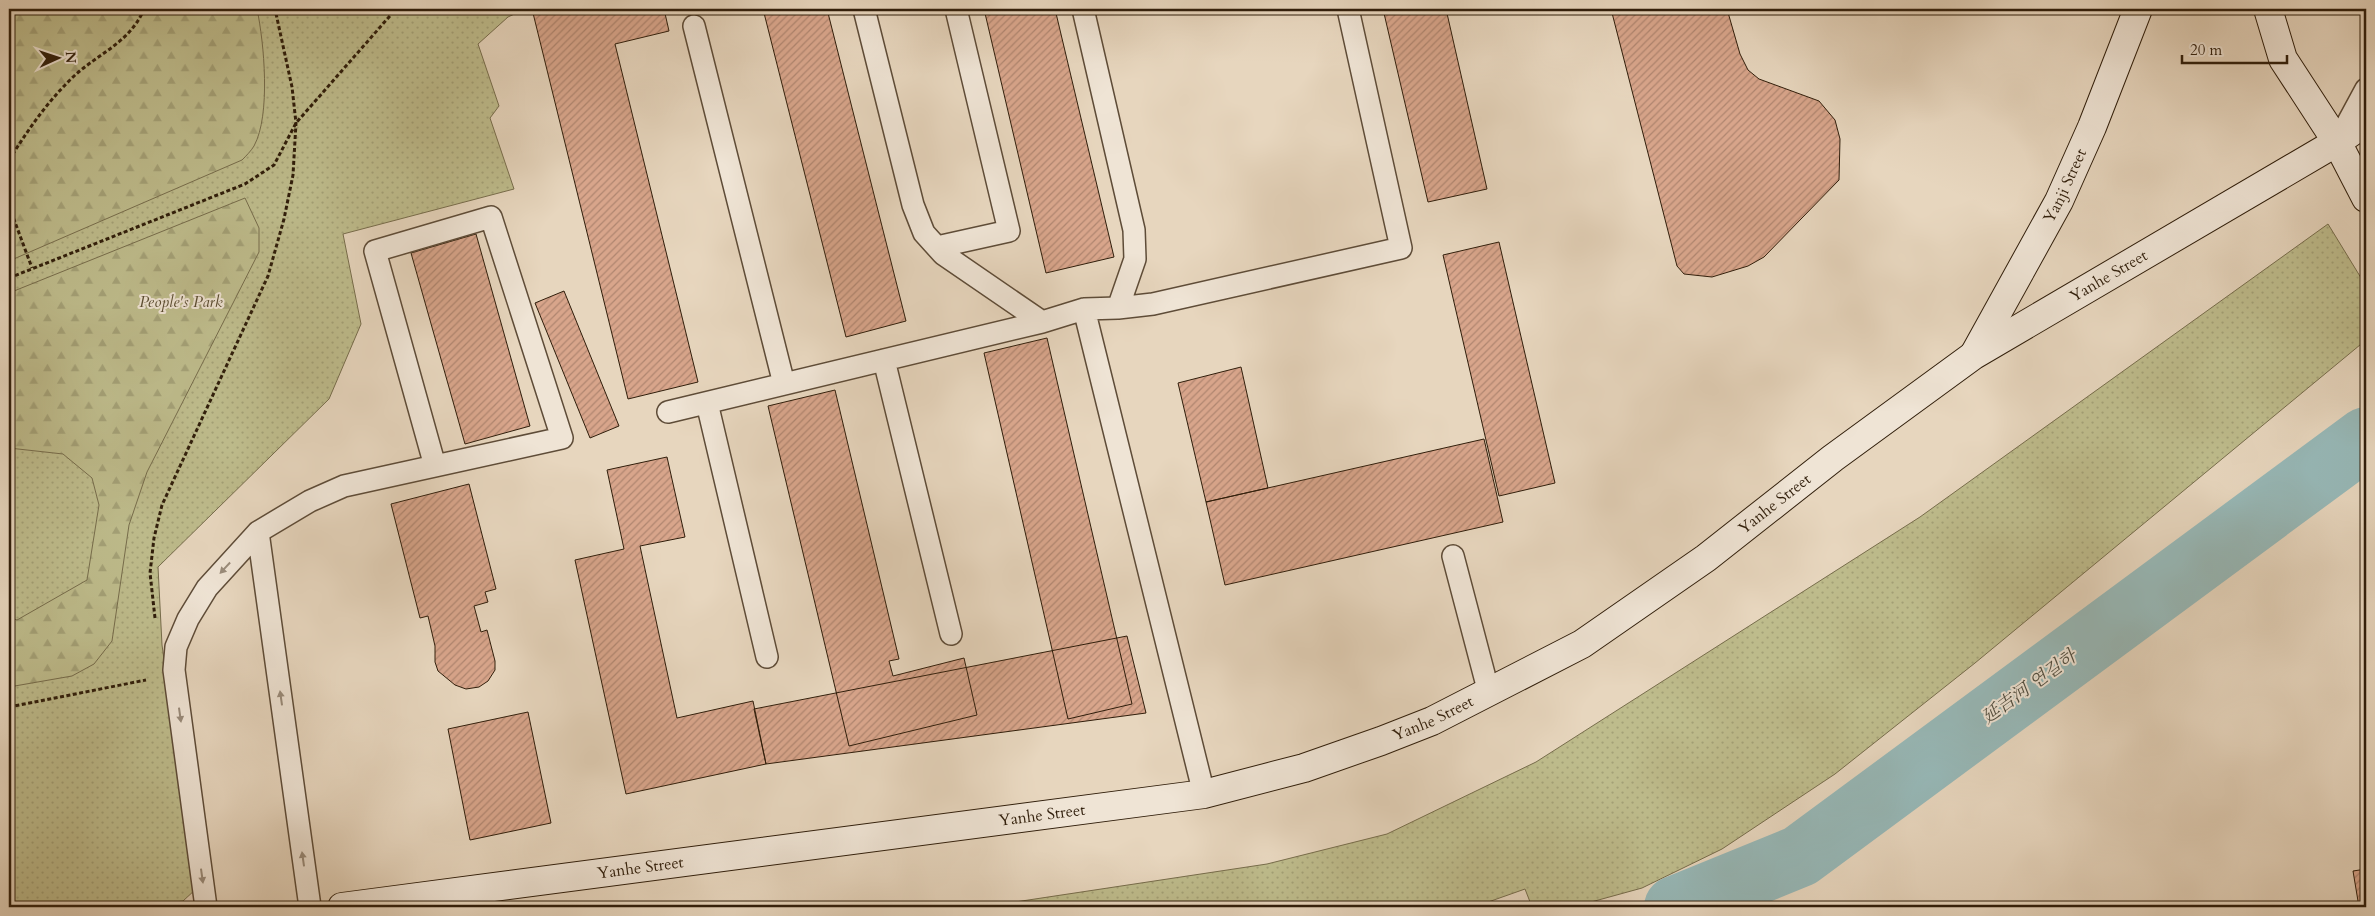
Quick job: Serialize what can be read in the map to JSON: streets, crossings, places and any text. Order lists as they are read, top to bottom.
{
  "streets": {
    "street": ["Yanji Street", "Yanhe Street"]
  },
  "crossings": [
    ["Yanji Street", "Yanhe Street"]
  ],
  "water": ["延吉河 연길하"],
  "parks": ["People's Park"],
  "scale_bar": "20 m",
  "north": "right"
}
